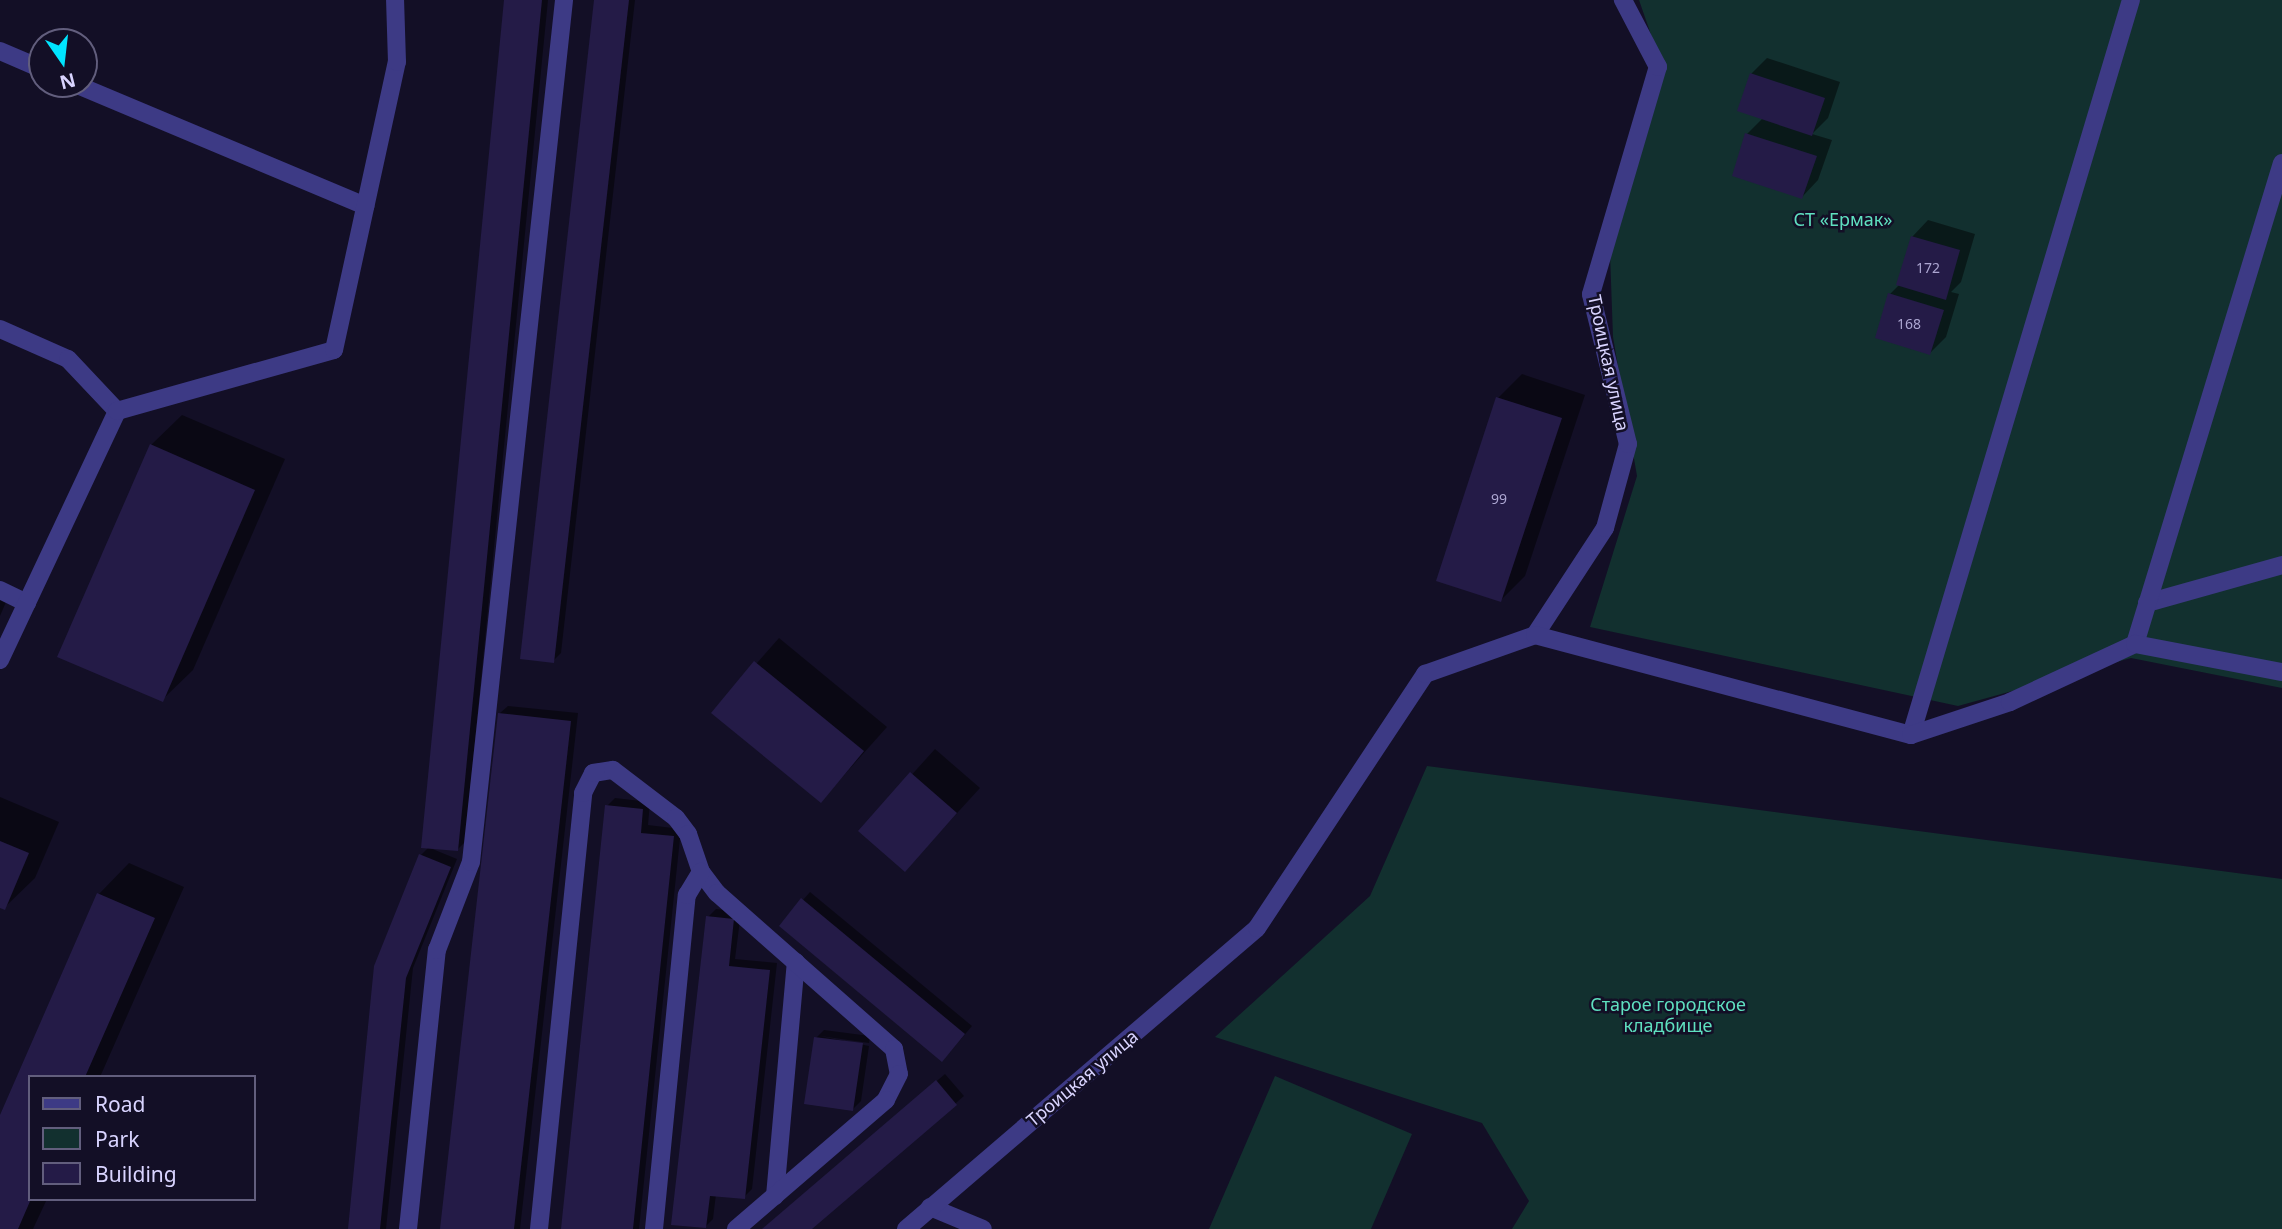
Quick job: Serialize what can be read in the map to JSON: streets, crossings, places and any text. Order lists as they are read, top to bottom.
{
  "streets": {
    "street": ["Троицкая улица"]
  },
  "parks": ["СТ «Ермак»", "Старое городское кладбище"],
  "house_numbers": ["172", "168", "99"],
  "legend": ["Road", "Park", "Building"],
  "north": "bottom"
}
